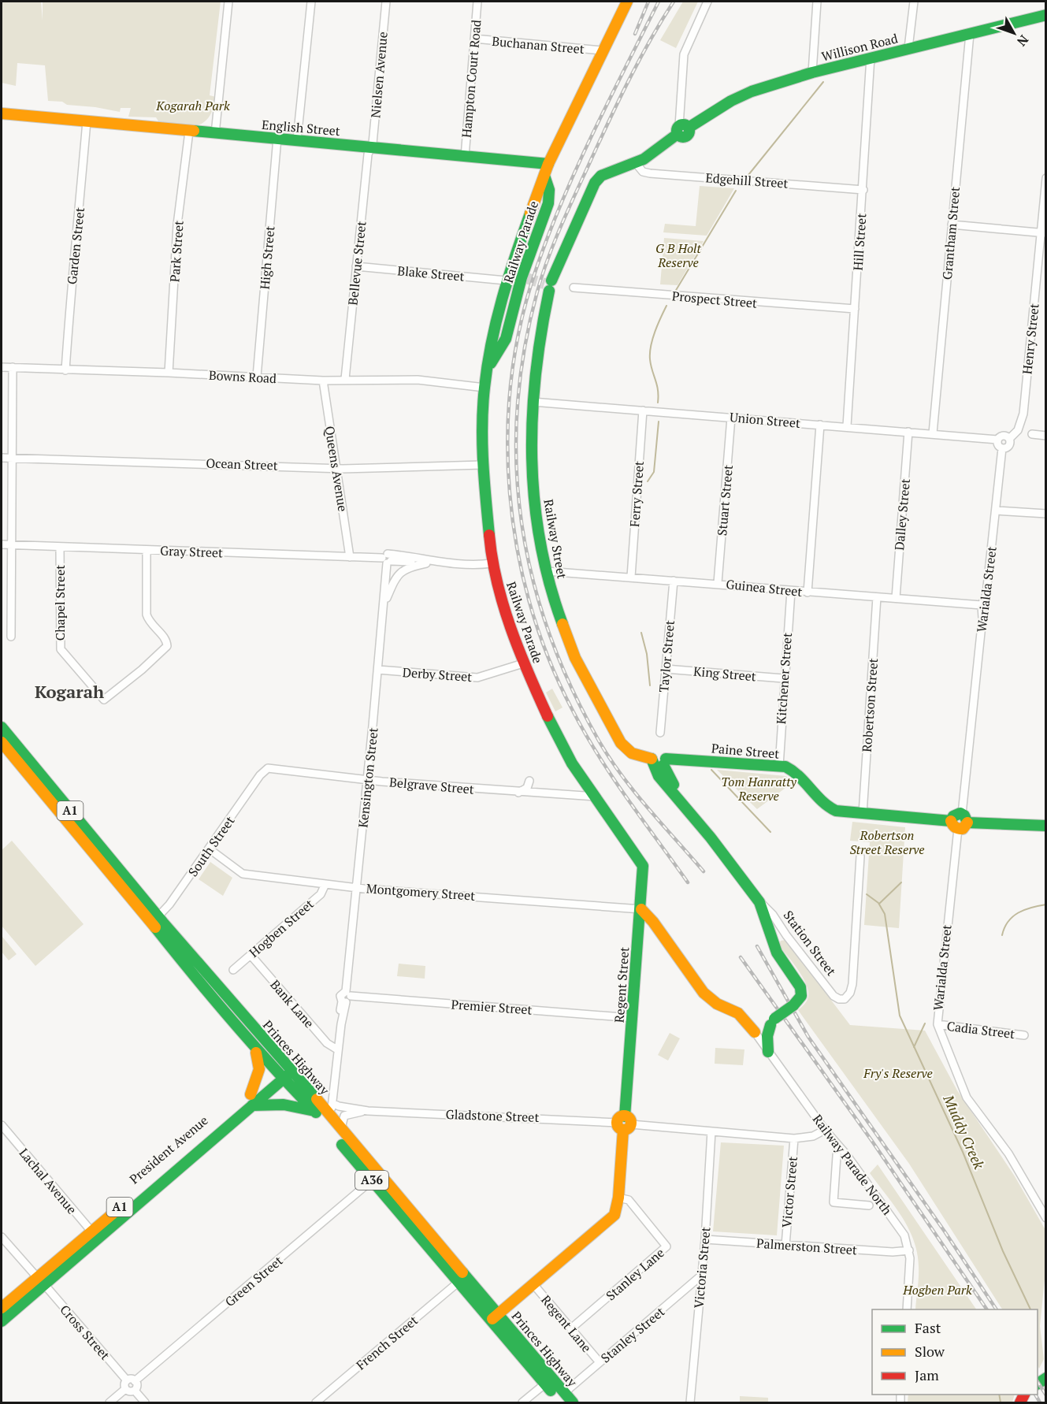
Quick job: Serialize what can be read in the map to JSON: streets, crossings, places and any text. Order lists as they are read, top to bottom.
{
  "streets": {
    "main road": [
      "Willison Road",
      "English Street",
      "Railway Parade",
      "Railway Street",
      "Paine Street",
      "A1",
      "Station Street",
      "Regent Street",
      "Princes Highway",
      "President Avenue",
      "A36"
    ],
    "street": [
      "Buchanan Street",
      "Nielsen Avenue",
      "Hampton Court Road",
      "Edgehill Street",
      "Grantham Street",
      "Hill Street",
      "Garden Street",
      "Park Street",
      "High Street",
      "Bellevue Street",
      "Blake Street",
      "Prospect Street",
      "Henry Street",
      "Bowns Road",
      "Union Street",
      "Ocean Street",
      "Queens Avenue",
      "Ferry Street",
      "Stuart Street",
      "Dalley Street",
      "Gray Street",
      "Guinea Street",
      "Warialda Street",
      "Chapel Street",
      "Taylor Street",
      "King Street",
      "Derby Street",
      "Kitchener Street",
      "Robertson Street",
      "Kensington Street",
      "Belgrave Street",
      "South Street",
      "Montgomery Street",
      "Hogben Street",
      "Bank Lane",
      "Premier Street",
      "Cadia Street",
      "Gladstone Street",
      "Railway Parade North",
      "Lachal Avenue",
      "Victor Street",
      "Palmerston Street",
      "Victoria Street",
      "Stanley Lane",
      "Green Street",
      "Regent Lane",
      "Cross Street",
      "Stanley Street",
      "French Street"
    ]
  },
  "crossings": [
    ["Buchanan Street", "Hampton Court Road"],
    ["Buchanan Street", "Railway Parade"],
    ["Willison Road", "Grantham Street"],
    ["Willison Road", "Hill Street"],
    ["Willison Road", "Railway Street"],
    ["Nielsen Avenue", "English Street"],
    ["Nielsen Avenue", "Bellevue Street"],
    ["Hampton Court Road", "English Street"],
    ["English Street", "Railway Parade"],
    ["English Street", "Garden Street"],
    ["English Street", "Park Street"],
    ["English Street", "High Street"],
    ["English Street", "Bellevue Street"],
    ["Edgehill Street", "Hill Street"],
    ["Edgehill Street", "Railway Street"],
    ["Grantham Street", "Union Street"],
    ["Railway Parade", "Blake Street"],
    ["Railway Parade", "Bowns Road"],
    ["Railway Parade", "Ocean Street"],
    ["Railway Parade", "Gray Street"],
    ["Railway Parade", "Derby Street"],
    ["Railway Parade", "Belgrave Street"],
    ["Railway Parade", "Regent Street"],
    ["Hill Street", "Prospect Street"],
    ["Hill Street", "Union Street"],
    ["Garden Street", "Bowns Road"],
    ["Park Street", "Bowns Road"],
    ["High Street", "Bowns Road"],
    ["Bellevue Street", "Blake Street"],
    ["Bellevue Street", "Bowns Road"],
    ["Henry Street", "Union Street"],
    ["Henry Street", "Warialda Street"],
    ["Bowns Road", "Queens Avenue"],
    ["Union Street", "Ferry Street"],
    ["Union Street", "Stuart Street"],
    ["Union Street", "Dalley Street"],
    ["Union Street", "Railway Street"],
    ["Union Street", "Warialda Street"],
    ["Ocean Street", "Queens Avenue"],
    ["Queens Avenue", "Gray Street"],
    ["Ferry Street", "Guinea Street"],
    ["Stuart Street", "Guinea Street"],
    ["Dalley Street", "Guinea Street"],
    ["Railway Street", "Guinea Street"],
    ["Railway Street", "Paine Street"],
    ["Railway Street", "Station Street"],
    ["Gray Street", "Chapel Street"],
    ["Gray Street", "Kensington Street"],
    ["Guinea Street", "Warialda Street"],
    ["Guinea Street", "Taylor Street"],
    ["Guinea Street", "Kitchener Street"],
    ["Guinea Street", "Robertson Street"],
    ["Warialda Street", "Paine Street"],
    ["Warialda Street", "Cadia Street"],
    ["Taylor Street", "King Street"],
    ["King Street", "Kitchener Street"],
    ["Derby Street", "Kensington Street"],
    ["Kitchener Street", "Paine Street"],
    ["Robertson Street", "Paine Street"],
    ["Paine Street", "Station Street"],
    ["Kensington Street", "Belgrave Street"],
    ["Kensington Street", "Montgomery Street"],
    ["Kensington Street", "Bank Lane"],
    ["Kensington Street", "Premier Street"],
    ["Kensington Street", "Princes Highway"],
    ["Kensington Street", "Gladstone Street"],
    ["Belgrave Street", "South Street"],
    ["A1", "Princes Highway"],
    ["A1", "President Avenue"],
    ["South Street", "Montgomery Street"],
    ["South Street", "Princes Highway"],
    ["Montgomery Street", "Hogben Street"],
    ["Montgomery Street", "Regent Street"],
    ["Hogben Street", "Bank Lane"],
    ["Station Street", "Railway Parade North"],
    ["Regent Street", "Premier Street"],
    ["Regent Street", "Princes Highway"],
    ["Regent Street", "Gladstone Street"],
    ["Regent Street", "Stanley Lane"],
    ["Regent Street", "Regent Lane"],
    ["Princes Highway", "Gladstone Street"],
    ["Princes Highway", "President Avenue"],
    ["Princes Highway", "Green Street"],
    ["Princes Highway", "Stanley Street"],
    ["Princes Highway", "French Street"],
    ["Gladstone Street", "Railway Parade North"],
    ["Gladstone Street", "Victor Street"],
    ["Gladstone Street", "Victoria Street"],
    ["President Avenue", "Lachal Avenue"],
    ["President Avenue", "Cross Street"],
    ["Railway Parade North", "Palmerston Street"],
    ["Victor Street", "Palmerston Street"],
    ["Palmerston Street", "Victoria Street"],
    ["Victoria Street", "Stanley Street"],
    ["Stanley Lane", "Regent Lane"],
    ["Green Street", "Cross Street"],
    ["Regent Lane", "Stanley Street"]
  ],
  "districts": ["Kogarah"],
  "water": ["Muddy Creek"],
  "parks": [
    "Kogarah Park",
    "G B Holt Reserve",
    "Tom Hanratty Reserve",
    "Robertson Street Reserve",
    "Fry's Reserve",
    "Hogben Park"
  ],
  "legend": ["Fast", "Slow", "Jam"],
  "north": "bottom right"
}
